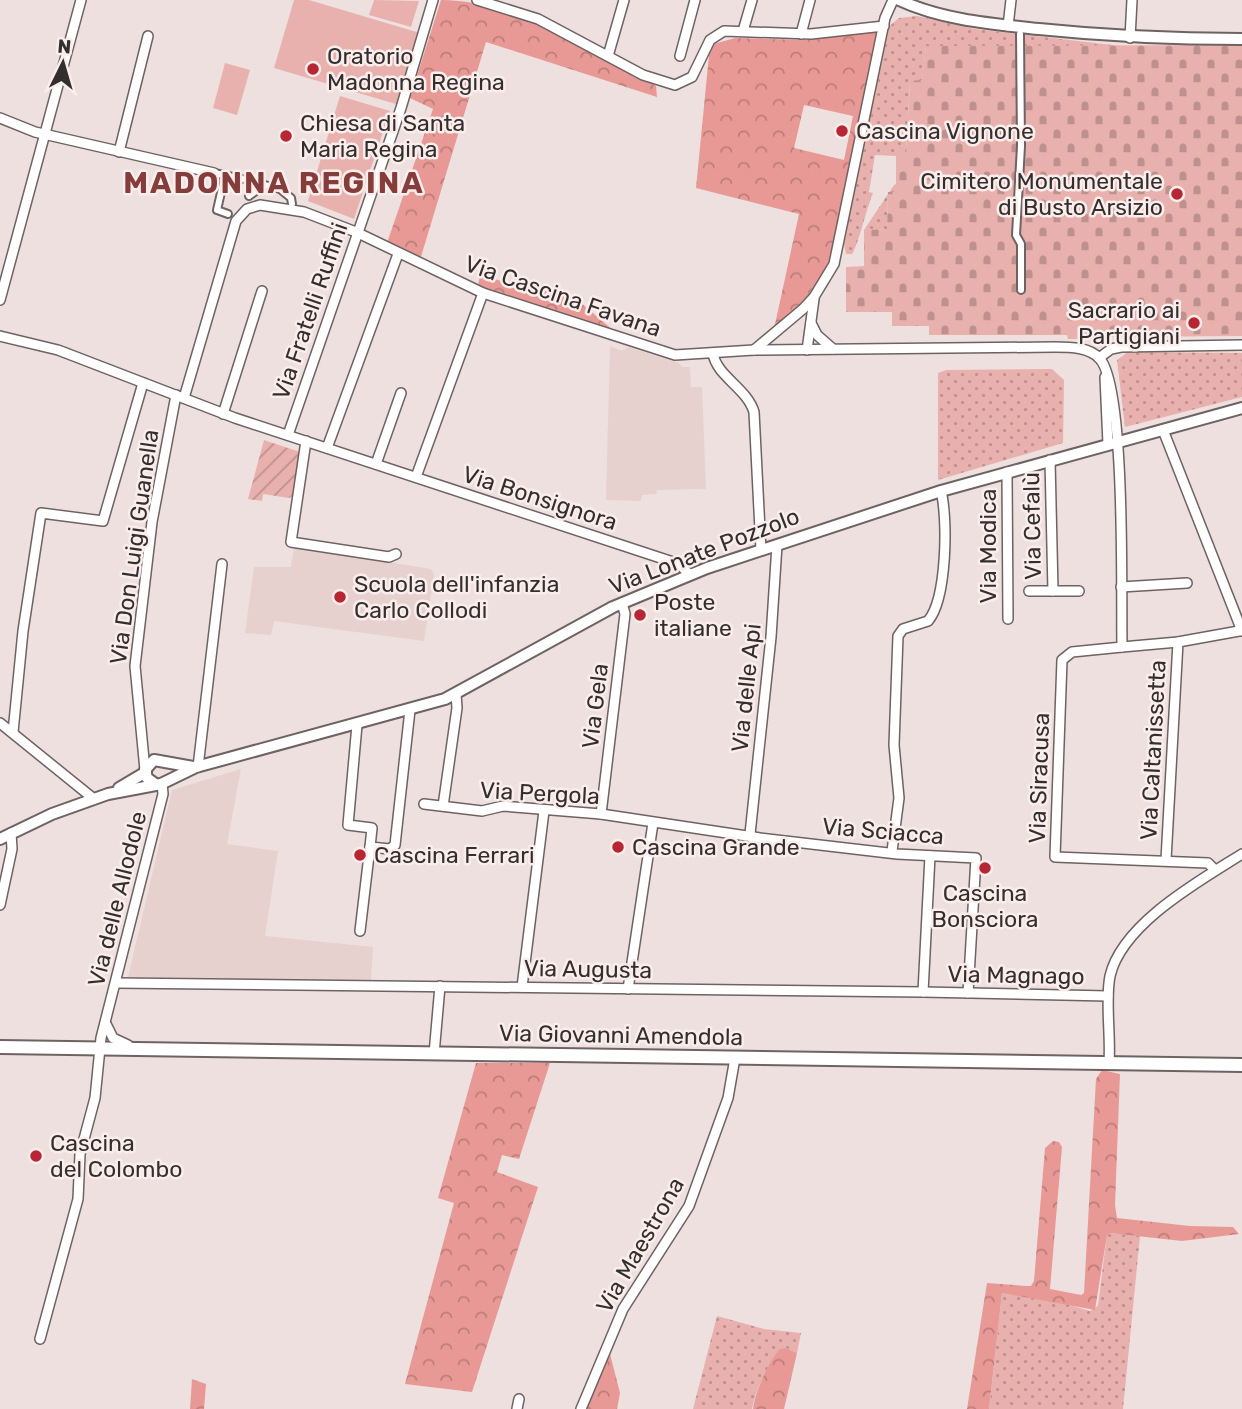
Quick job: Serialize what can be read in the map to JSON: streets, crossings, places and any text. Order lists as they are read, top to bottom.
{
  "streets": {
    "main road": ["Via Giovanni Amendola"],
    "street": [
      "Via Cascina Favana",
      "Via Fratelli Ruffini",
      "Via Bonsignora",
      "Via Cefalù",
      "Via Modica",
      "Via Don Luigi Guanella",
      "Via Lonate Pozzolo",
      "Via delle Api",
      "Via Gela",
      "Via Caltanissetta",
      "Via Siracusa",
      "Via Pergola",
      "Via Sciacca",
      "Via delle Allodole",
      "Via Augusta",
      "Via Magnago",
      "Via Maestrona"
    ]
  },
  "crossings": [
    ["Via Cascina Favana", "Via Fratelli Ruffini"],
    ["Via Cascina Favana", "Via Don Luigi Guanella"],
    ["Via Fratelli Ruffini", "Via Bonsignora"],
    ["Via Bonsignora", "Via Don Luigi Guanella"],
    ["Via Bonsignora", "Via Lonate Pozzolo"],
    ["Via Cefalù", "Via Lonate Pozzolo"],
    ["Via Modica", "Via Lonate Pozzolo"],
    ["Via Lonate Pozzolo", "Via delle Api"],
    ["Via Lonate Pozzolo", "Via Gela"],
    ["Via Lonate Pozzolo", "Via delle Allodole"],
    ["Via delle Api", "Via Sciacca"],
    ["Via Gela", "Via Pergola"],
    ["Via Caltanissetta", "Via Siracusa"],
    ["Via Siracusa", "Via Magnago"],
    ["Via Pergola", "Via Sciacca"],
    ["Via Sciacca", "Via Magnago"],
    ["Via delle Allodole", "Via Augusta"],
    ["Via delle Allodole", "Via Giovanni Amendola"],
    ["Via Augusta", "Via Magnago"],
    ["Via Magnago", "Via Giovanni Amendola"],
    ["Via Giovanni Amendola", "Via Maestrona"]
  ],
  "districts": ["MADONNA REGINA"],
  "places": [
    "Oratorio Madonna Regina",
    "Cascina Vignone",
    "Chiesa di Santa Maria Regina",
    "Cimitero Monumentale di Busto Arsizio",
    "Sacrario ai Partigiani",
    "Scuola dell'infanzia Carlo Collodi",
    "Poste italiane",
    "Cascina Grande",
    "Cascina Ferrari",
    "Cascina Bonsciora",
    "Cascina del Colombo"
  ],
  "north": "top"
}
